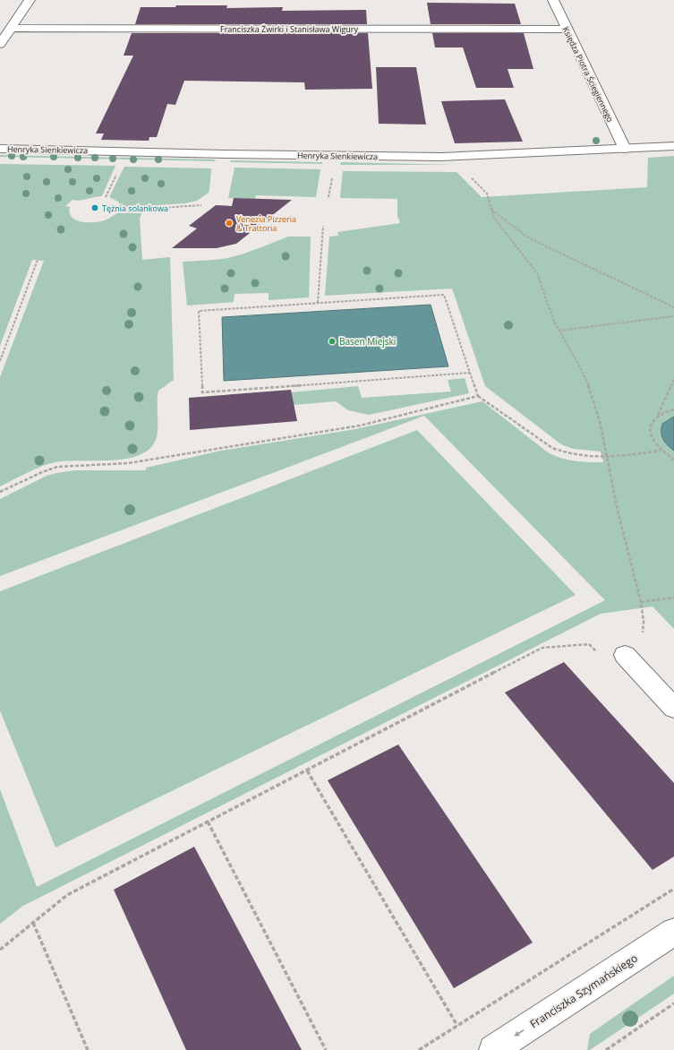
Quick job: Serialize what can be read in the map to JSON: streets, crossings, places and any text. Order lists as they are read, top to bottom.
{
  "streets": {
    "street": [
      "Franciszka Żwirki i Stanisława Wigury",
      "Księdza Piotra Ściegiennego",
      "Henryka Sienkiewicza",
      "Franciszka Szymańskiego"
    ]
  },
  "crossings": [
    ["Franciszka Żwirki i Stanisława Wigury", "Księdza Piotra Ściegiennego"],
    ["Księdza Piotra Ściegiennego", "Henryka Sienkiewicza"]
  ],
  "one_way": ["Franciszka Szymańskiego"],
  "places": ["Tężnia solankowa", "Venezia Pizzeria & Trattoria", "Basen Miejski"]
}
